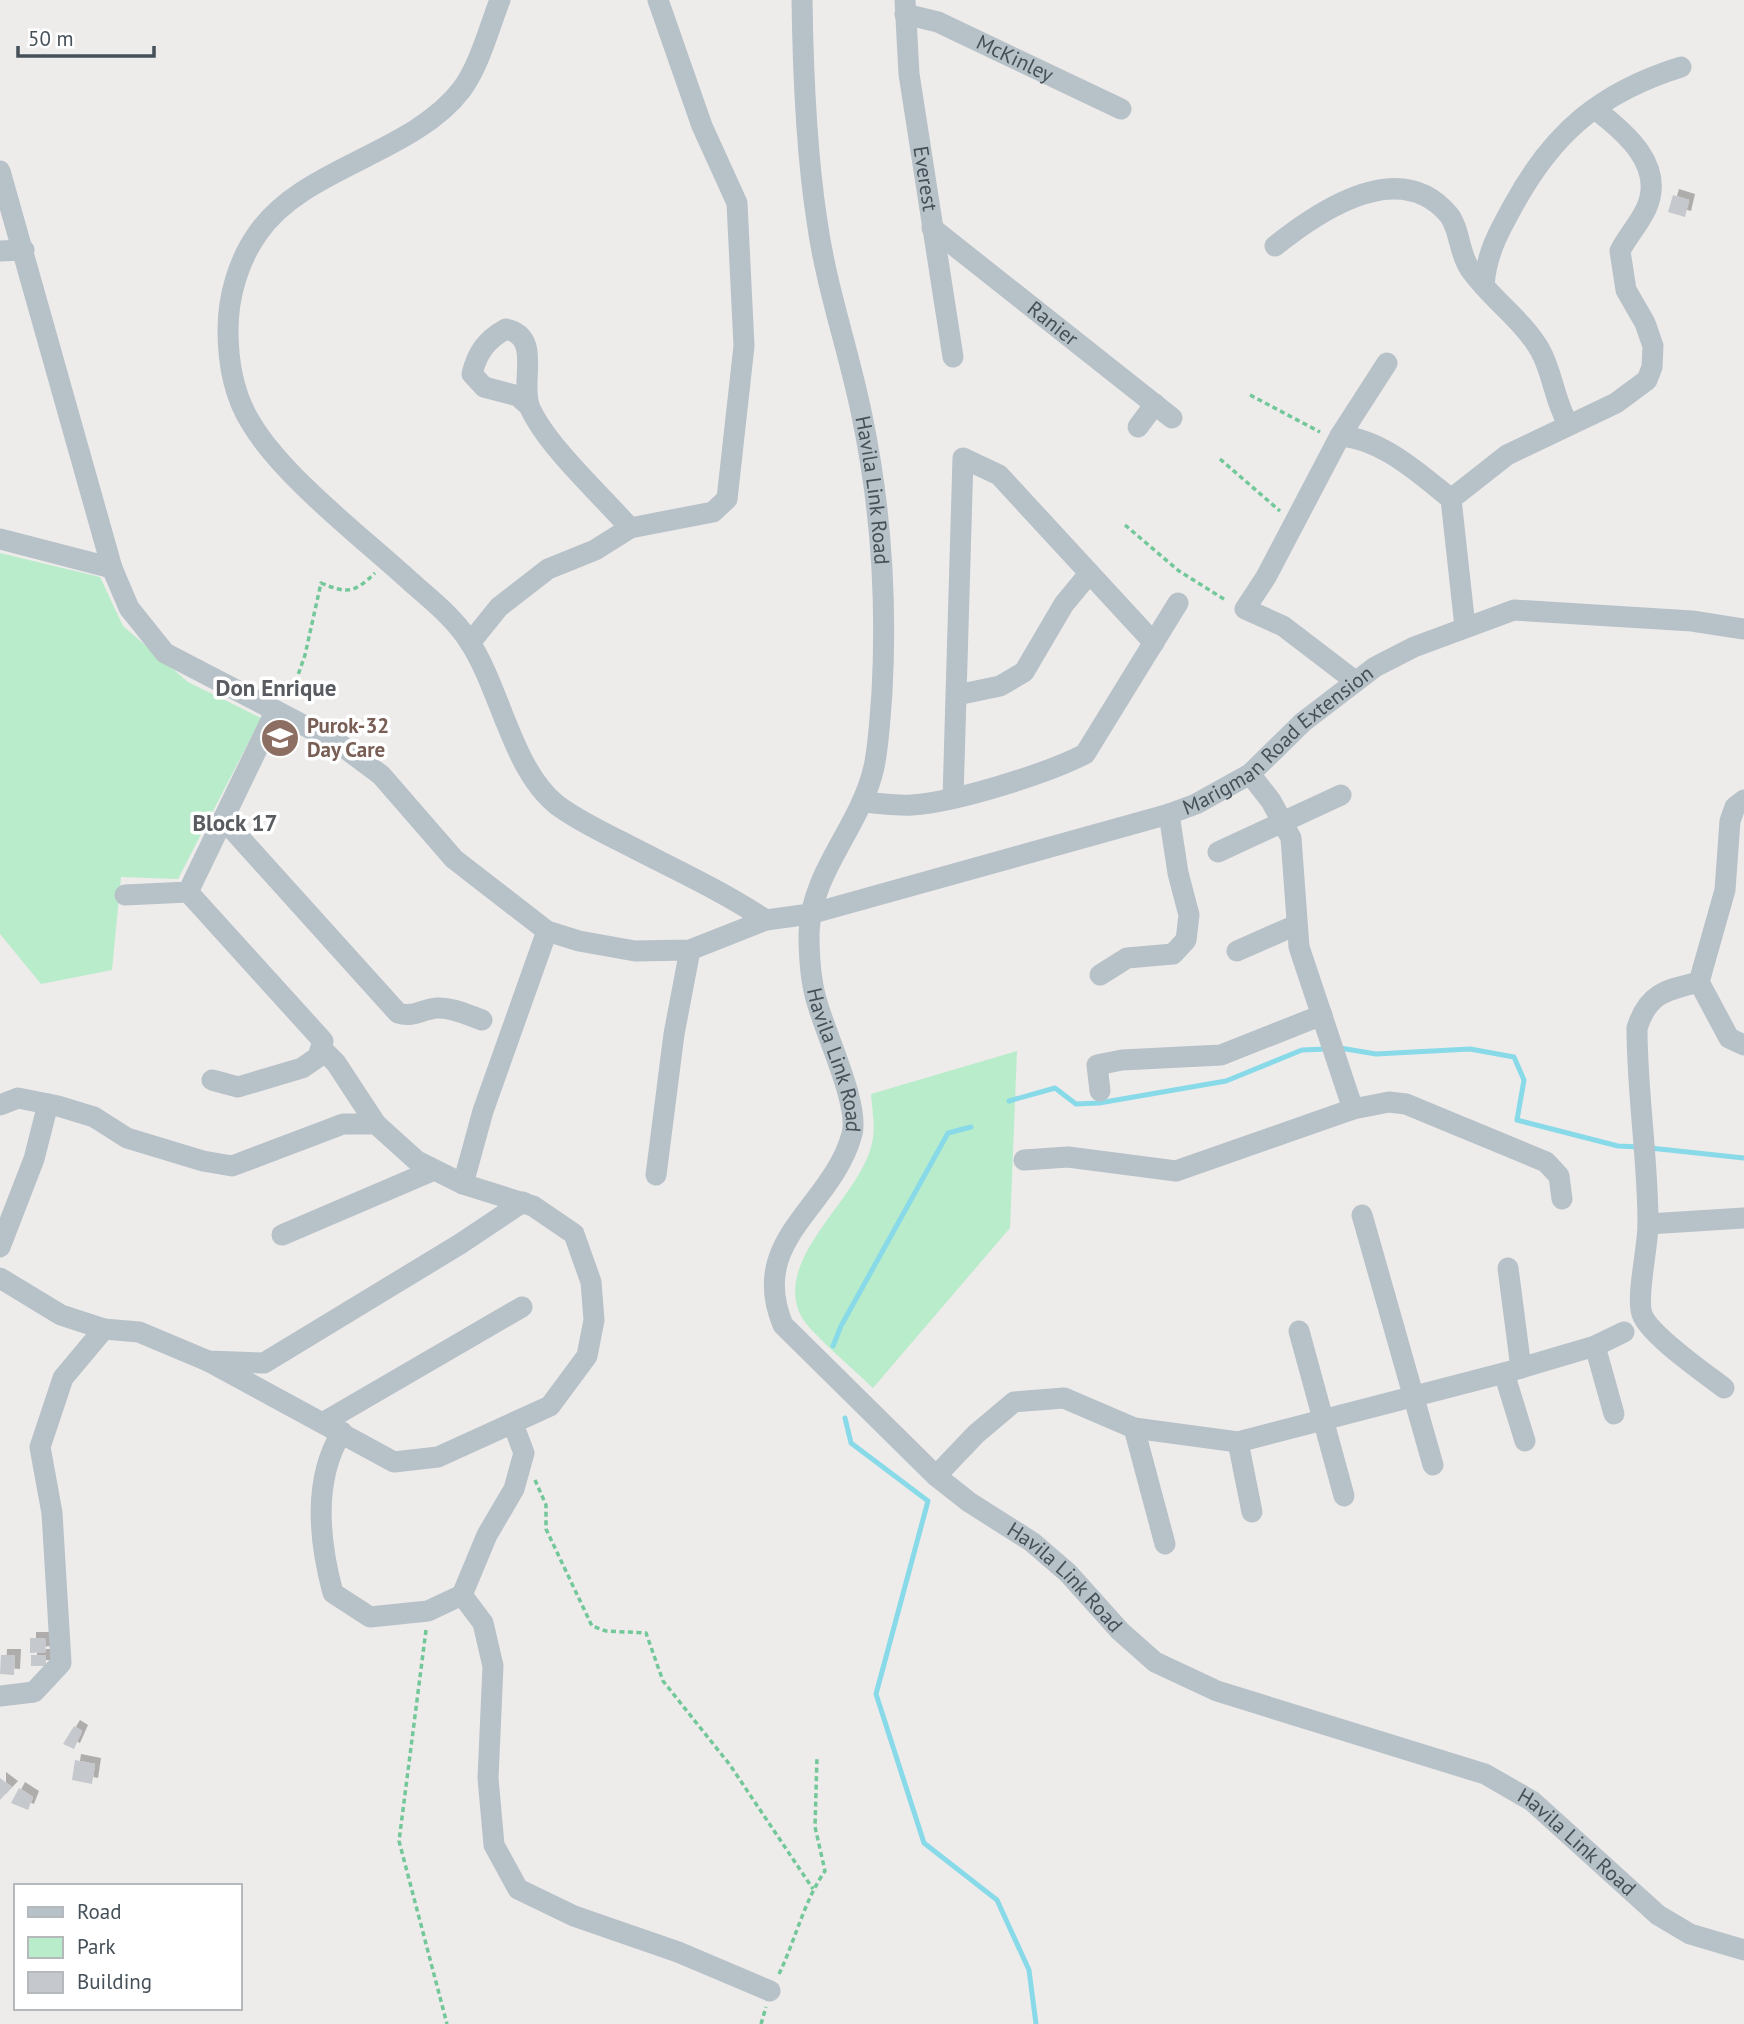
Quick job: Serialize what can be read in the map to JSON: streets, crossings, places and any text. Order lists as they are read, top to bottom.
{
  "streets": {
    "street": [
      "McKinley",
      "Everest",
      "Ranier",
      "Havila Link Road",
      "Marigman Road Extension"
    ]
  },
  "crossings": [
    ["McKinley", "Everest"],
    ["Everest", "Ranier"],
    ["Havila Link Road", "Marigman Road Extension"]
  ],
  "districts": ["Don Enrique", "Block 17"],
  "places": {
    "school or university": ["Purok-32 Day Care"]
  },
  "legend": ["Road", "Park", "Building"],
  "scale_bar": "50 m"
}
